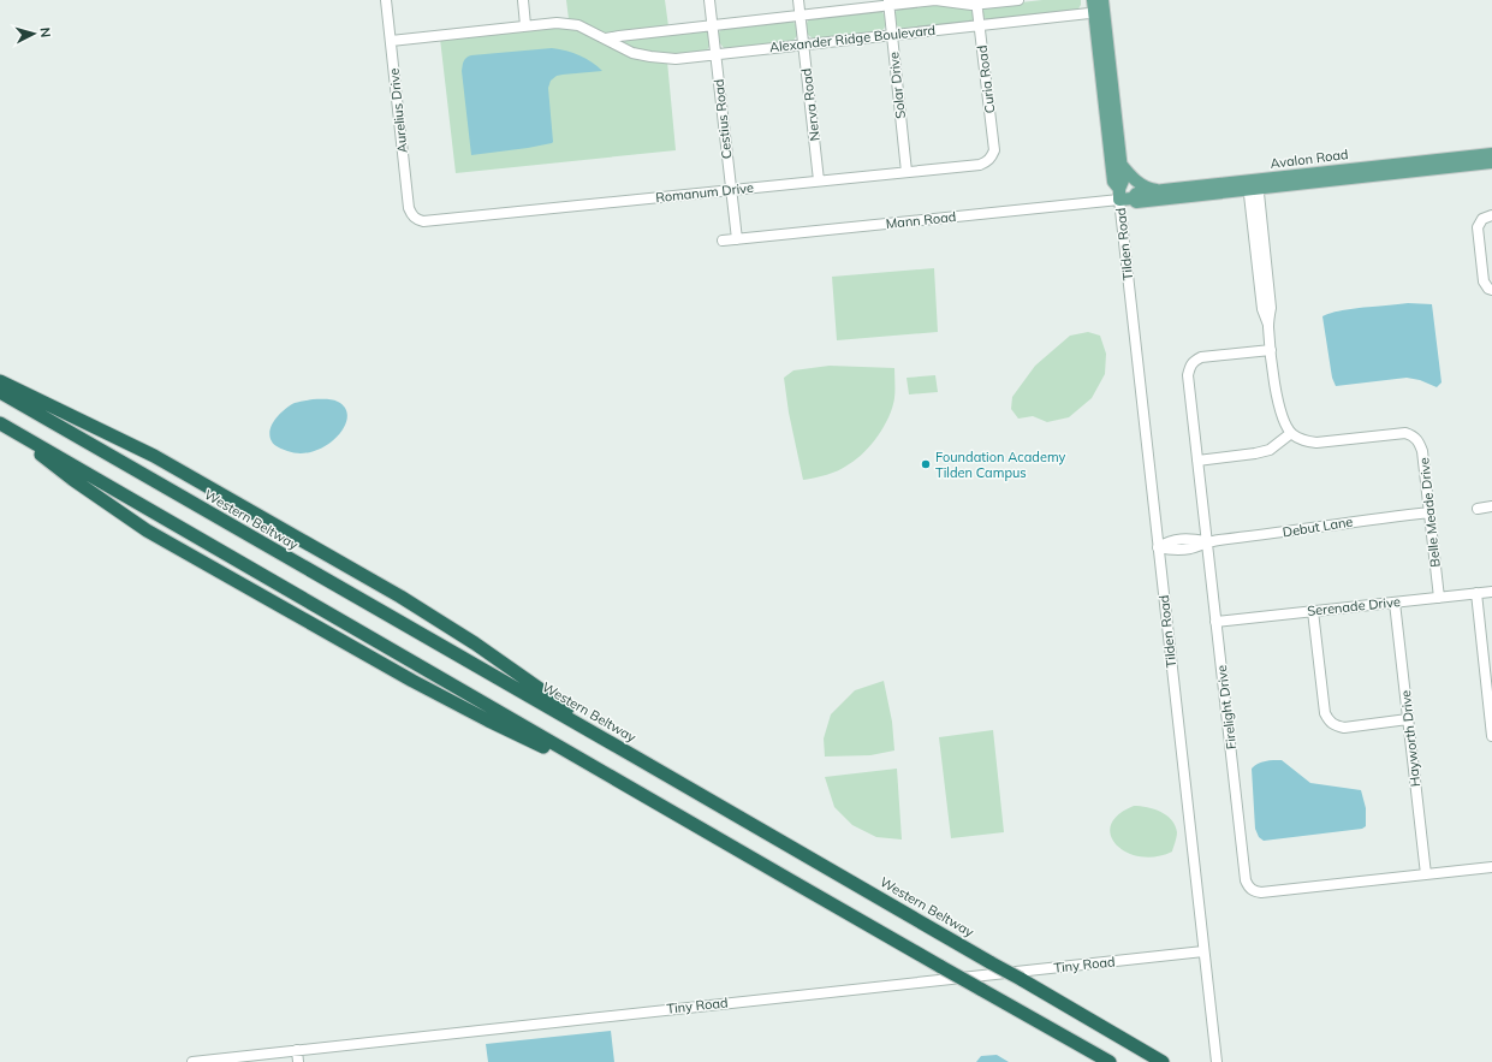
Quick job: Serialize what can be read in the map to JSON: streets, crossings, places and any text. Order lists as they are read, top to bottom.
{
  "streets": {
    "highway": ["Western Beltway"],
    "main road": ["Avalon Road"],
    "street": [
      "Alexander Ridge Boulevard",
      "Curia Road",
      "Solar Drive",
      "Nerva Road",
      "Aurelius Drive",
      "Cestius Road",
      "Romanum Drive",
      "Mann Road",
      "Tilden Road",
      "Belle Meade Drive",
      "Debut Lane",
      "Serenade Drive",
      "Firelight Drive",
      "Hayworth Drive",
      "Tiny Road"
    ]
  },
  "crossings": [
    ["Alexander Ridge Boulevard", "Curia Road"],
    ["Alexander Ridge Boulevard", "Solar Drive"],
    ["Alexander Ridge Boulevard", "Nerva Road"],
    ["Alexander Ridge Boulevard", "Aurelius Drive"],
    ["Alexander Ridge Boulevard", "Cestius Road"],
    ["Curia Road", "Romanum Drive"],
    ["Solar Drive", "Romanum Drive"],
    ["Nerva Road", "Romanum Drive"],
    ["Aurelius Drive", "Romanum Drive"],
    ["Cestius Road", "Romanum Drive"],
    ["Cestius Road", "Mann Road"],
    ["Avalon Road", "Mann Road"],
    ["Avalon Road", "Tilden Road"],
    ["Mann Road", "Tilden Road"],
    ["Tilden Road", "Debut Lane"],
    ["Tilden Road", "Tiny Road"],
    ["Belle Meade Drive", "Debut Lane"],
    ["Belle Meade Drive", "Serenade Drive"],
    ["Debut Lane", "Firelight Drive"],
    ["Serenade Drive", "Firelight Drive"],
    ["Serenade Drive", "Hayworth Drive"],
    ["Firelight Drive", "Hayworth Drive"]
  ],
  "places": ["Foundation Academy Tilden Campus"],
  "north": "right"
}
